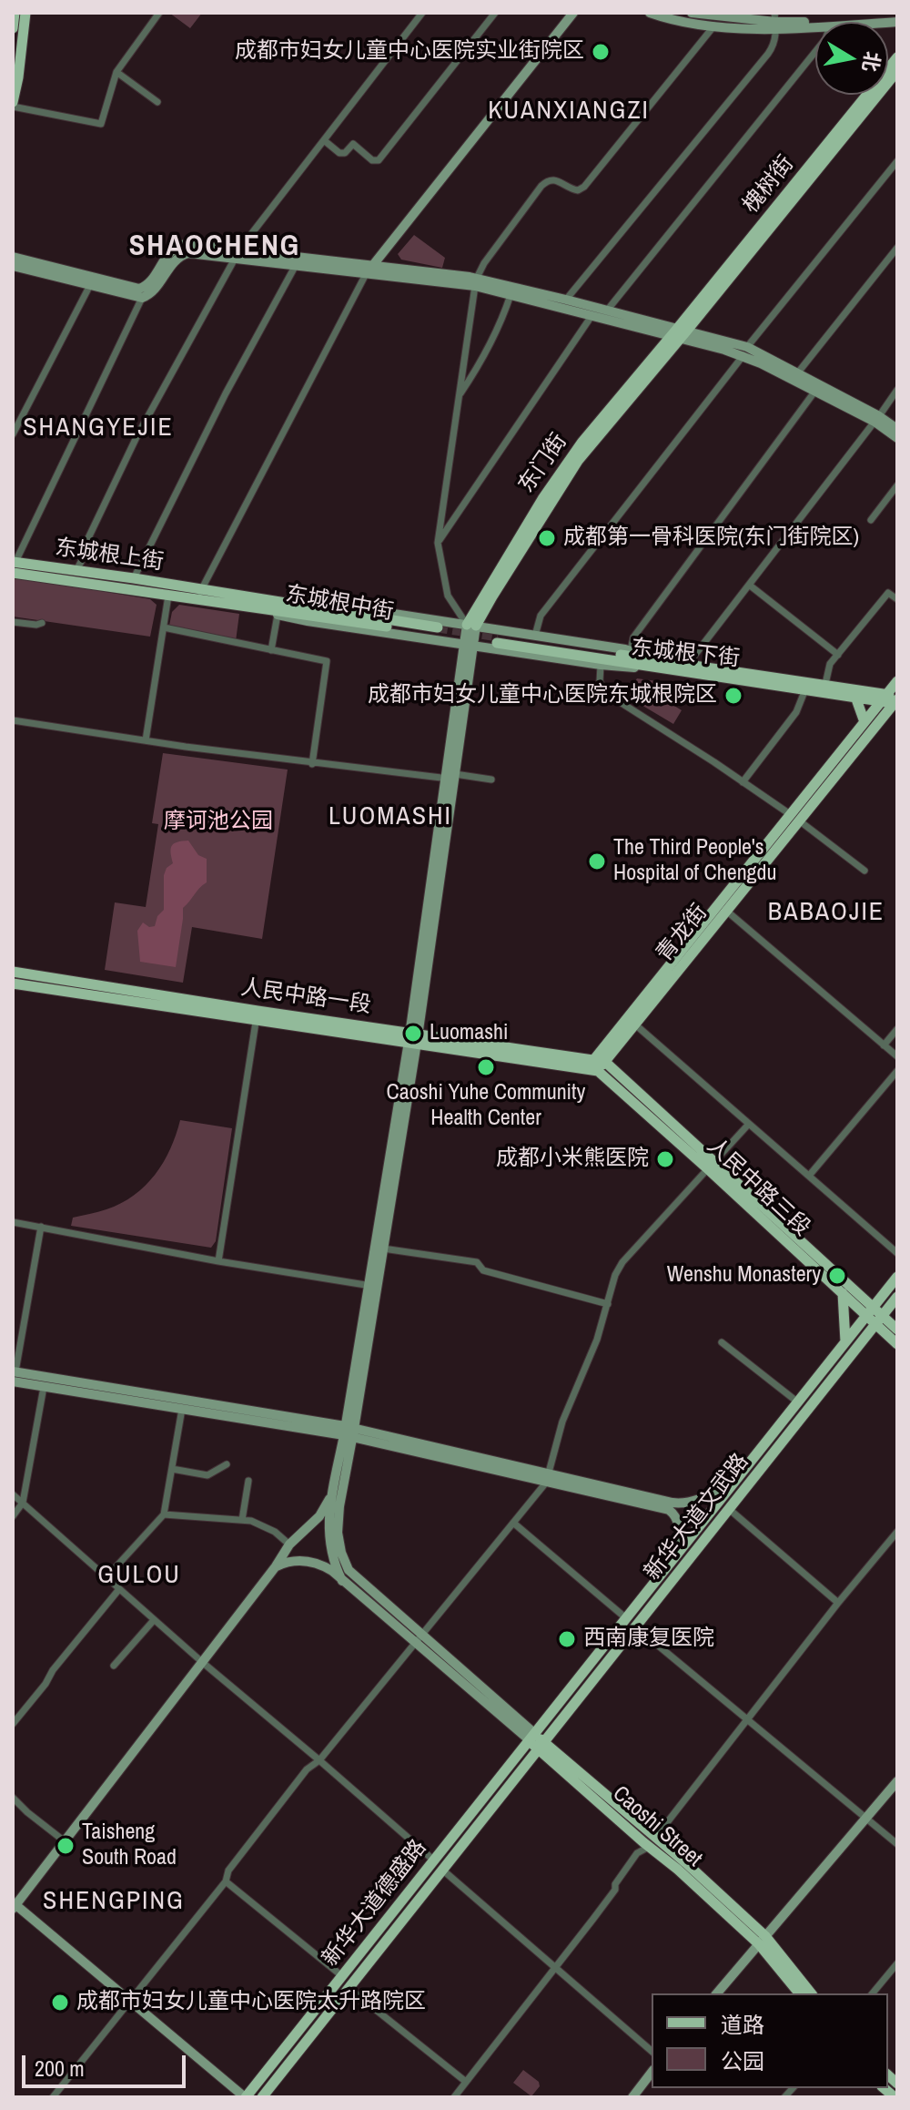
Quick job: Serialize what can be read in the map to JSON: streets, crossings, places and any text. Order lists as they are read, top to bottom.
{
  "streets": {
    "main road": [
      "槐树街",
      "东门街",
      "东城根上街",
      "东城根中街",
      "东城根下街",
      "青龙街",
      "人民中路一段",
      "人民中路三段",
      "新华大道文武路",
      "Caoshi Street",
      "新华大道德盛路"
    ]
  },
  "crossings": [
    ["槐树街", "东门街"],
    ["东门街", "东城根中街"],
    ["东门街", "东城根下街"],
    ["东城根上街", "东城根中街"],
    ["东城根中街", "东城根下街"],
    ["青龙街", "人民中路一段"],
    ["青龙街", "人民中路三段"],
    ["人民中路一段", "人民中路三段"],
    ["人民中路三段", "新华大道文武路"],
    ["新华大道文武路", "Caoshi Street"],
    ["新华大道文武路", "新华大道德盛路"],
    ["Caoshi Street", "新华大道德盛路"]
  ],
  "districts": [
    "KUANXIANGZI",
    "SHAOCHENG",
    "SHANGYEJIE",
    "LUOMASHI",
    "BABAOJIE",
    "GULOU",
    "SHENGPING"
  ],
  "parks": ["摩诃池公园"],
  "places": [
    "成都市妇女儿童中心医院实业街院区",
    "成都第一骨科医院(东门街院区)",
    "成都市妇女儿童中心医院东城根院区",
    "The Third People's Hospital of Chengdu",
    "Luomashi",
    "Caoshi Yuhe Community Health Center",
    "成都小米熊医院",
    "Wenshu Monastery",
    "西南康复医院",
    "Taisheng South Road",
    "成都市妇女儿童中心医院太升路院区"
  ],
  "legend": ["道路", "公园"],
  "scale_bar": "200 m",
  "north": "right"
}
